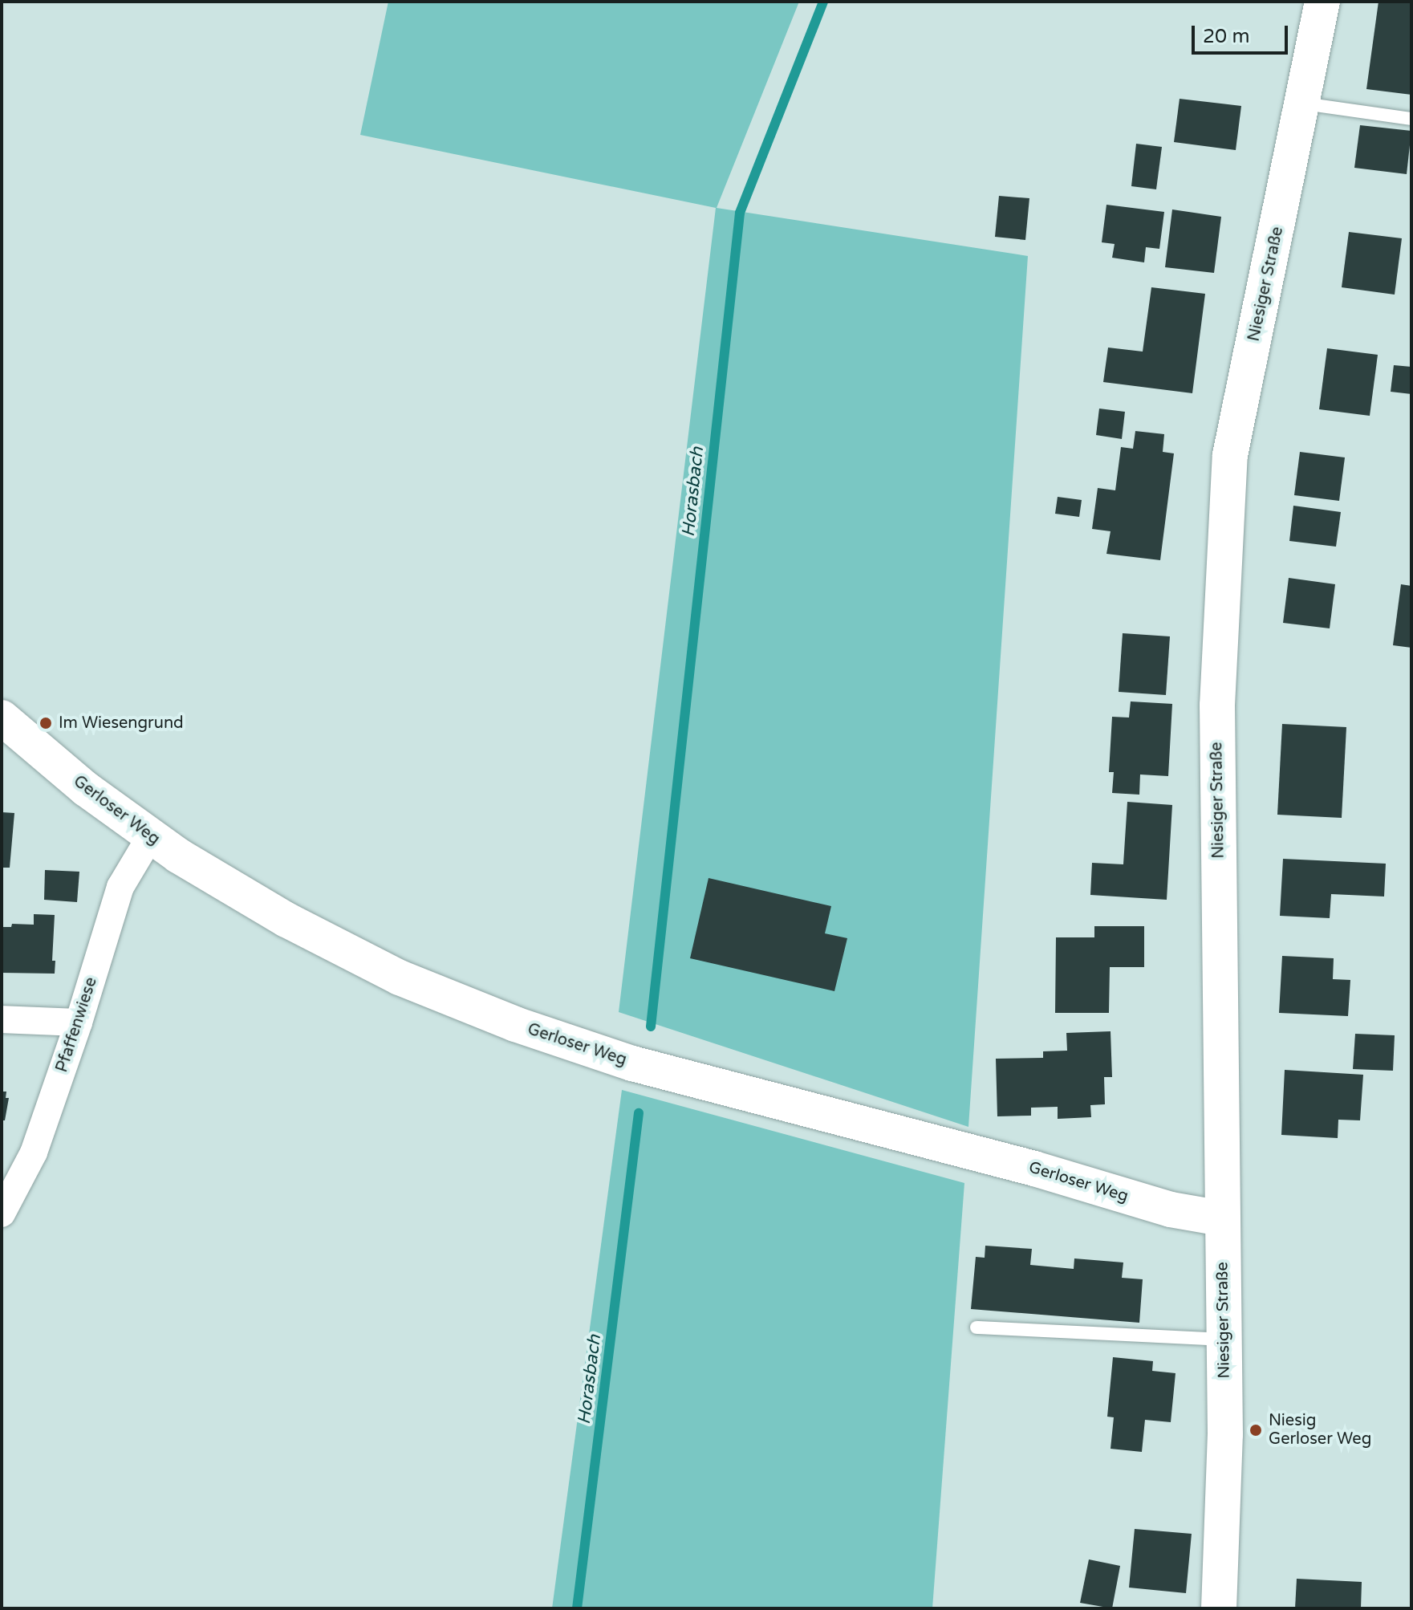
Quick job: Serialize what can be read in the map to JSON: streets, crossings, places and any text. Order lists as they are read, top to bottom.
{
  "streets": {
    "main road": ["Niesiger Straße", "Gerloser Weg"],
    "street": ["Pfaffenwiese"]
  },
  "crossings": [
    ["Niesiger Straße", "Gerloser Weg"],
    ["Gerloser Weg", "Pfaffenwiese"]
  ],
  "water": ["Horasbach"],
  "places": ["Im Wiesengrund", "Niesig Gerloser Weg"],
  "scale_bar": "20 m"
}
